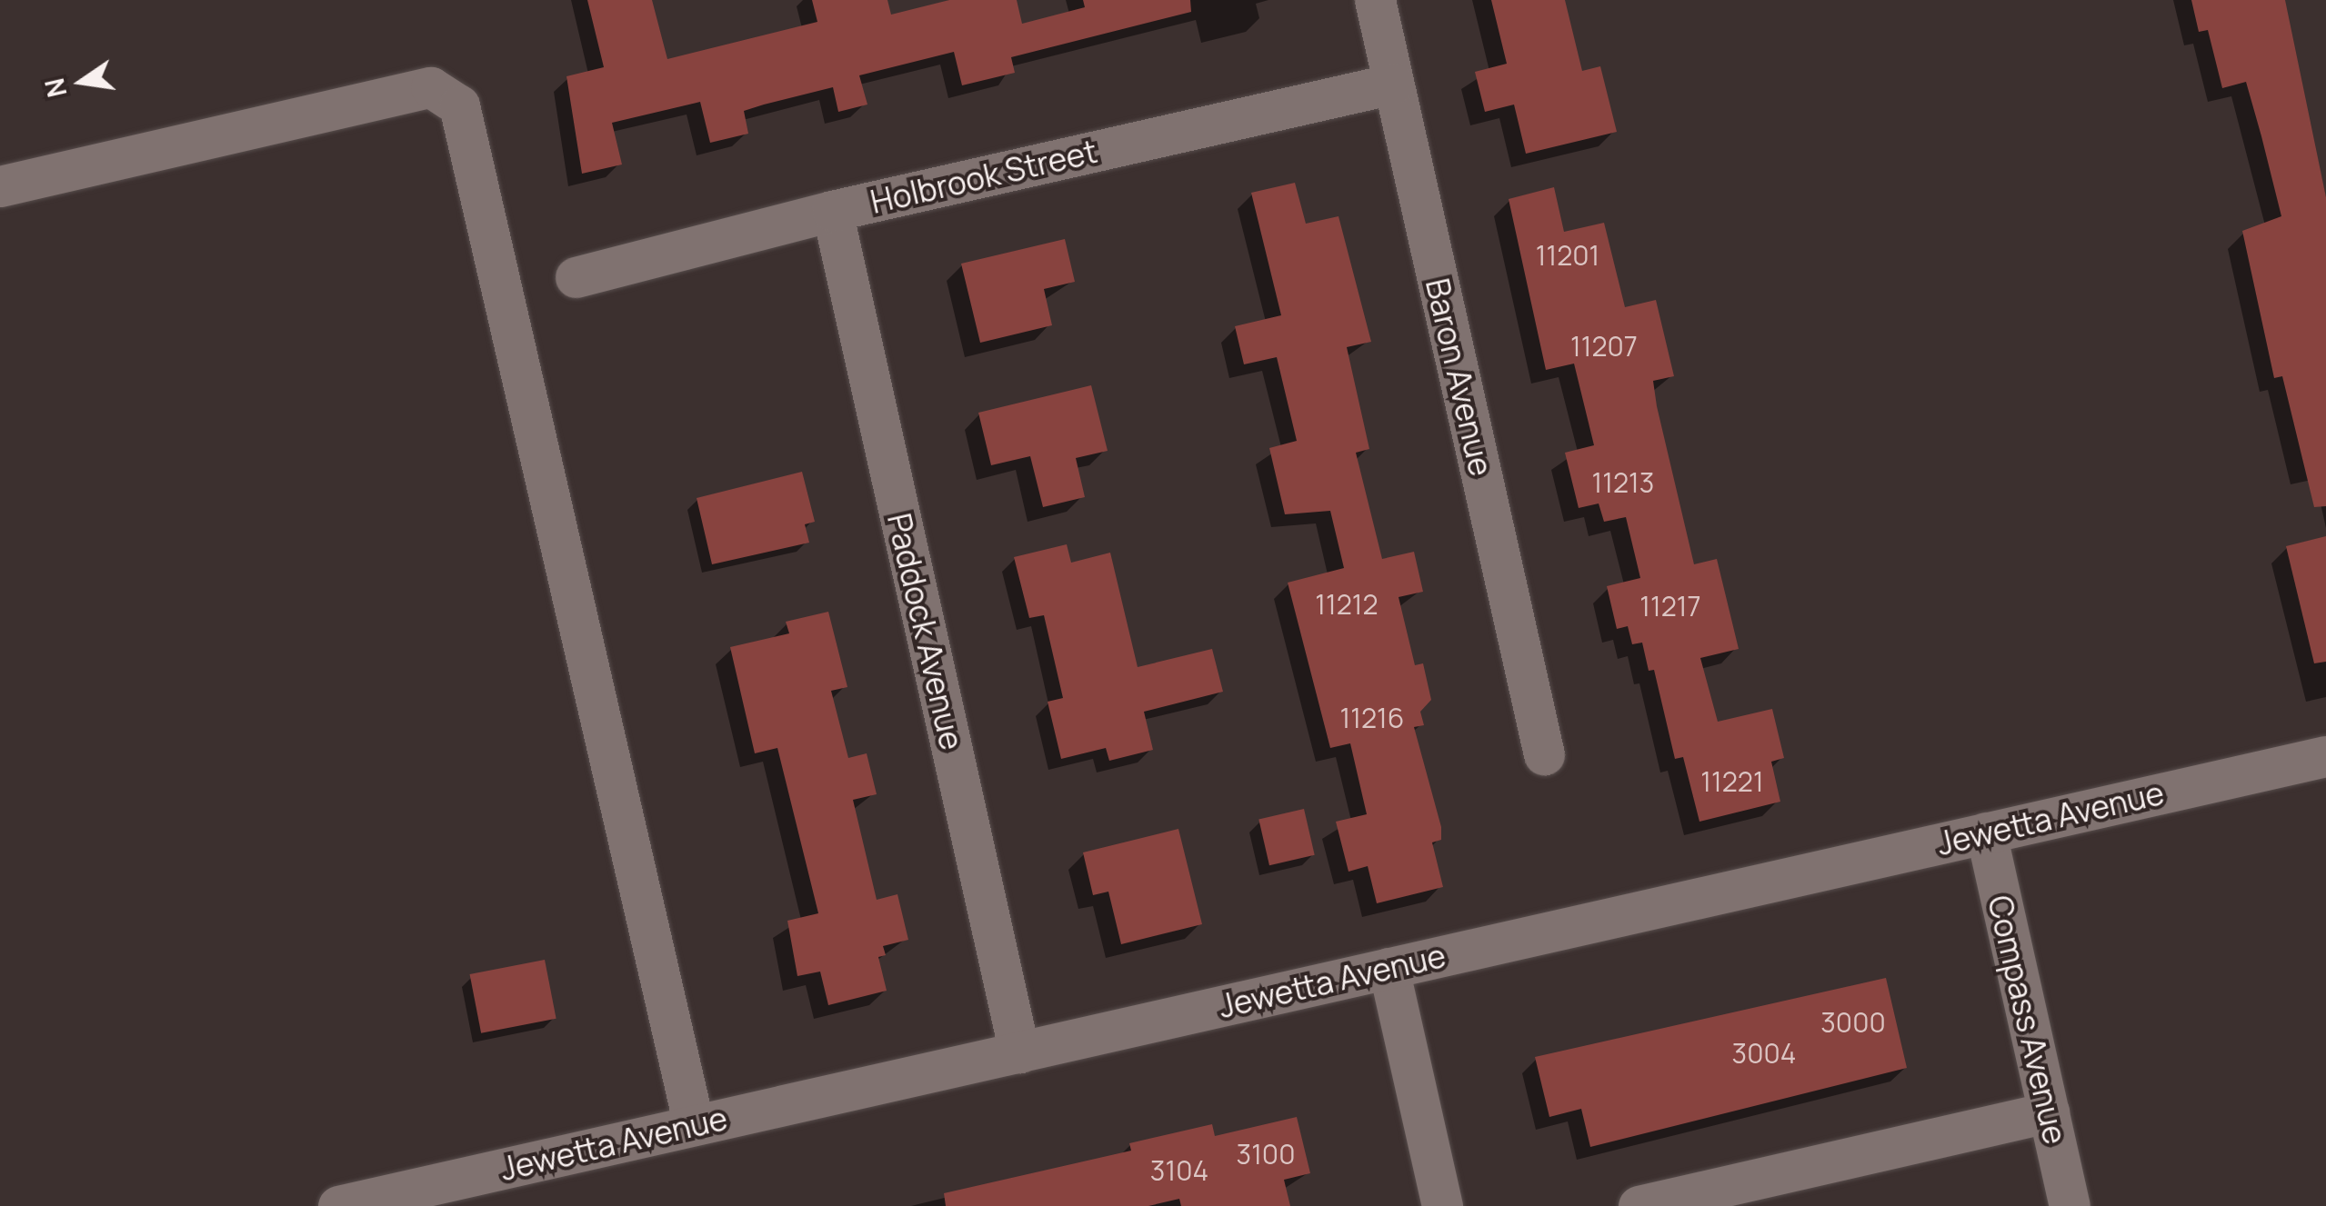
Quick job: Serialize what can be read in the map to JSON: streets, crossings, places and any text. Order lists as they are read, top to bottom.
{
  "streets": {
    "street": [
      "Holbrook Street",
      "Baron Avenue",
      "Paddock Avenue",
      "Jewetta Avenue",
      "Compass Avenue"
    ]
  },
  "crossings": [
    ["Holbrook Street", "Baron Avenue"],
    ["Holbrook Street", "Paddock Avenue"],
    ["Paddock Avenue", "Jewetta Avenue"],
    ["Jewetta Avenue", "Compass Avenue"]
  ],
  "house_numbers": [
    "11201",
    "11207",
    "11213",
    "11212",
    "11217",
    "11216",
    "11221",
    "3000",
    "3004",
    "3100",
    "3104"
  ],
  "north": "left"
}
